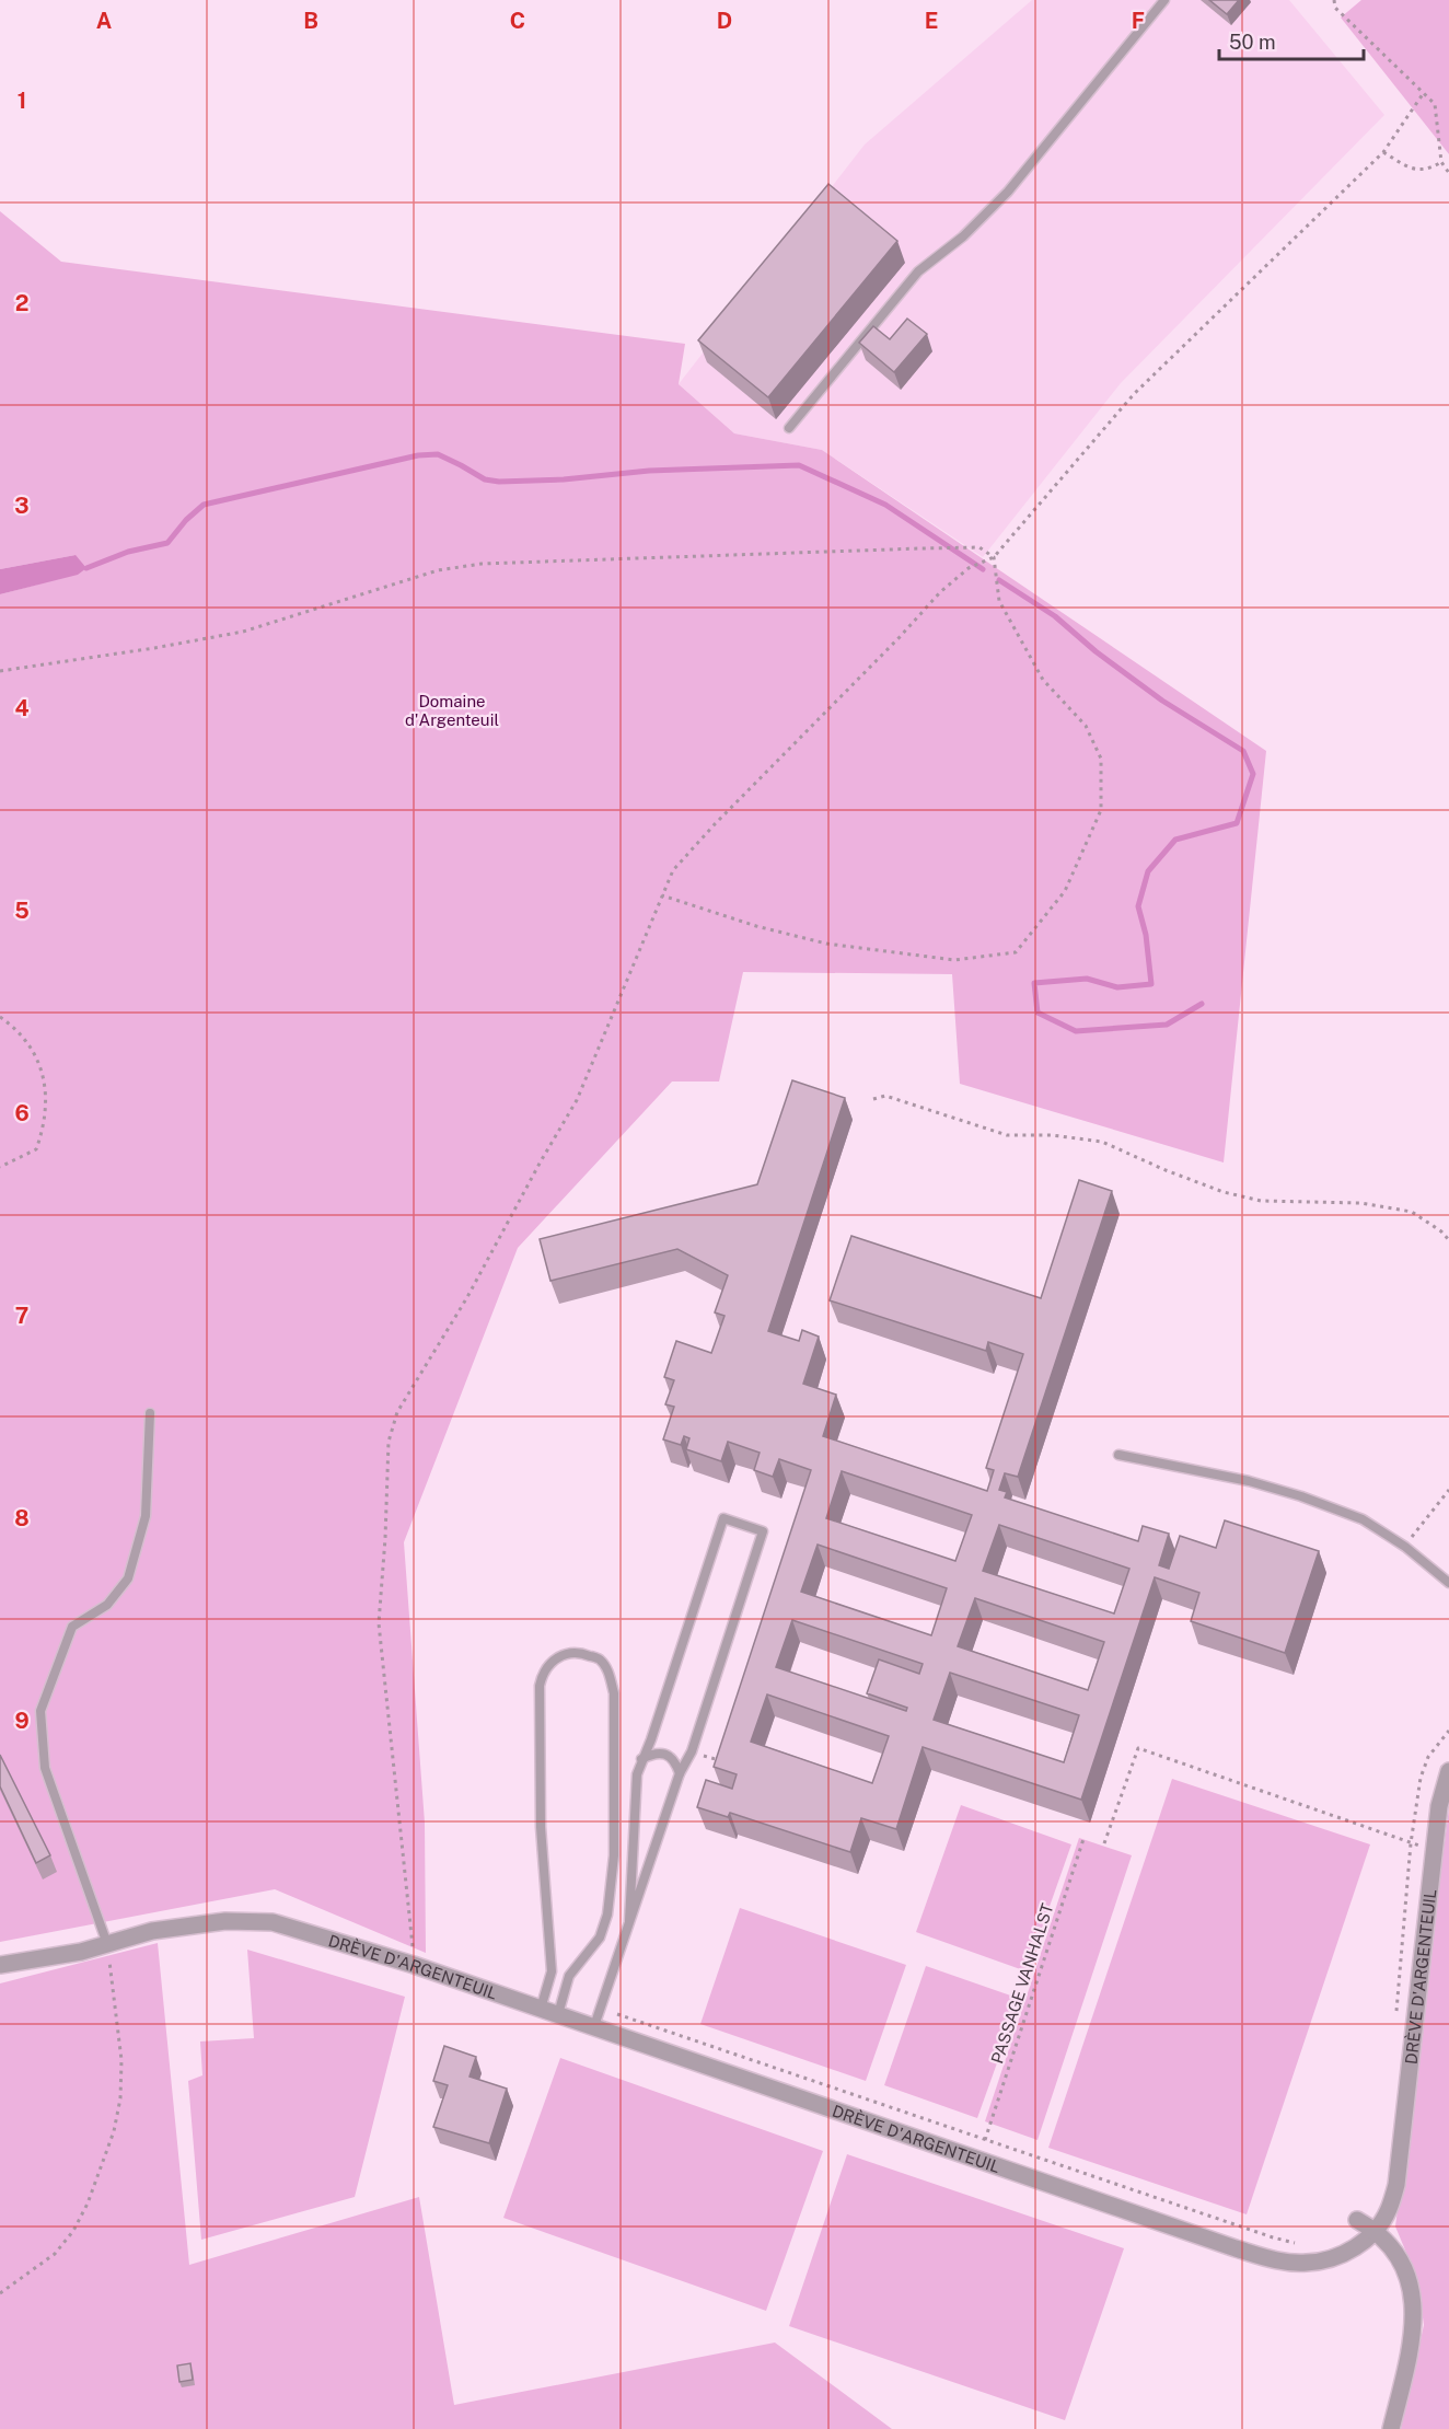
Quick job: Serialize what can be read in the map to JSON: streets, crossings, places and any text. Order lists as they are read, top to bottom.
{
  "streets": {
    "street": ["DRÈVE D'ARGENTEUIL"],
    "path": ["PASSAGE VANHALST"]
  },
  "parks": ["Domaine d'Argenteuil"],
  "scale_bar": "50 m",
  "grid": {
    "columns": [
      "A",
      "B",
      "C",
      "D",
      "E",
      "F"
    ],
    "rows": [
      "1",
      "2",
      "3",
      "4",
      "5",
      "6",
      "7",
      "8",
      "9"
    ]
  }
}
